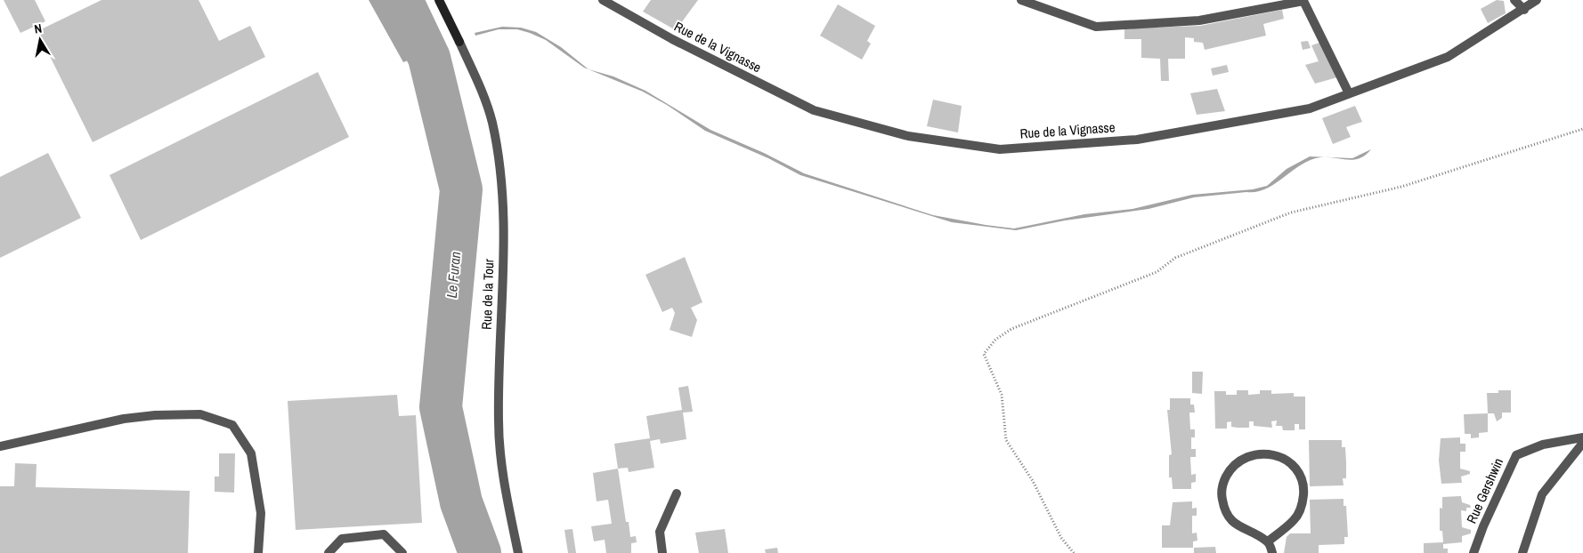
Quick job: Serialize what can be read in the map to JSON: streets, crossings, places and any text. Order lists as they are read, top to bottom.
{
  "streets": {
    "street": ["Rue de la Vignasse", "Rue de la Tour", "Rue Gershwin"]
  },
  "water": ["Le Furan"],
  "north": "top"
}
